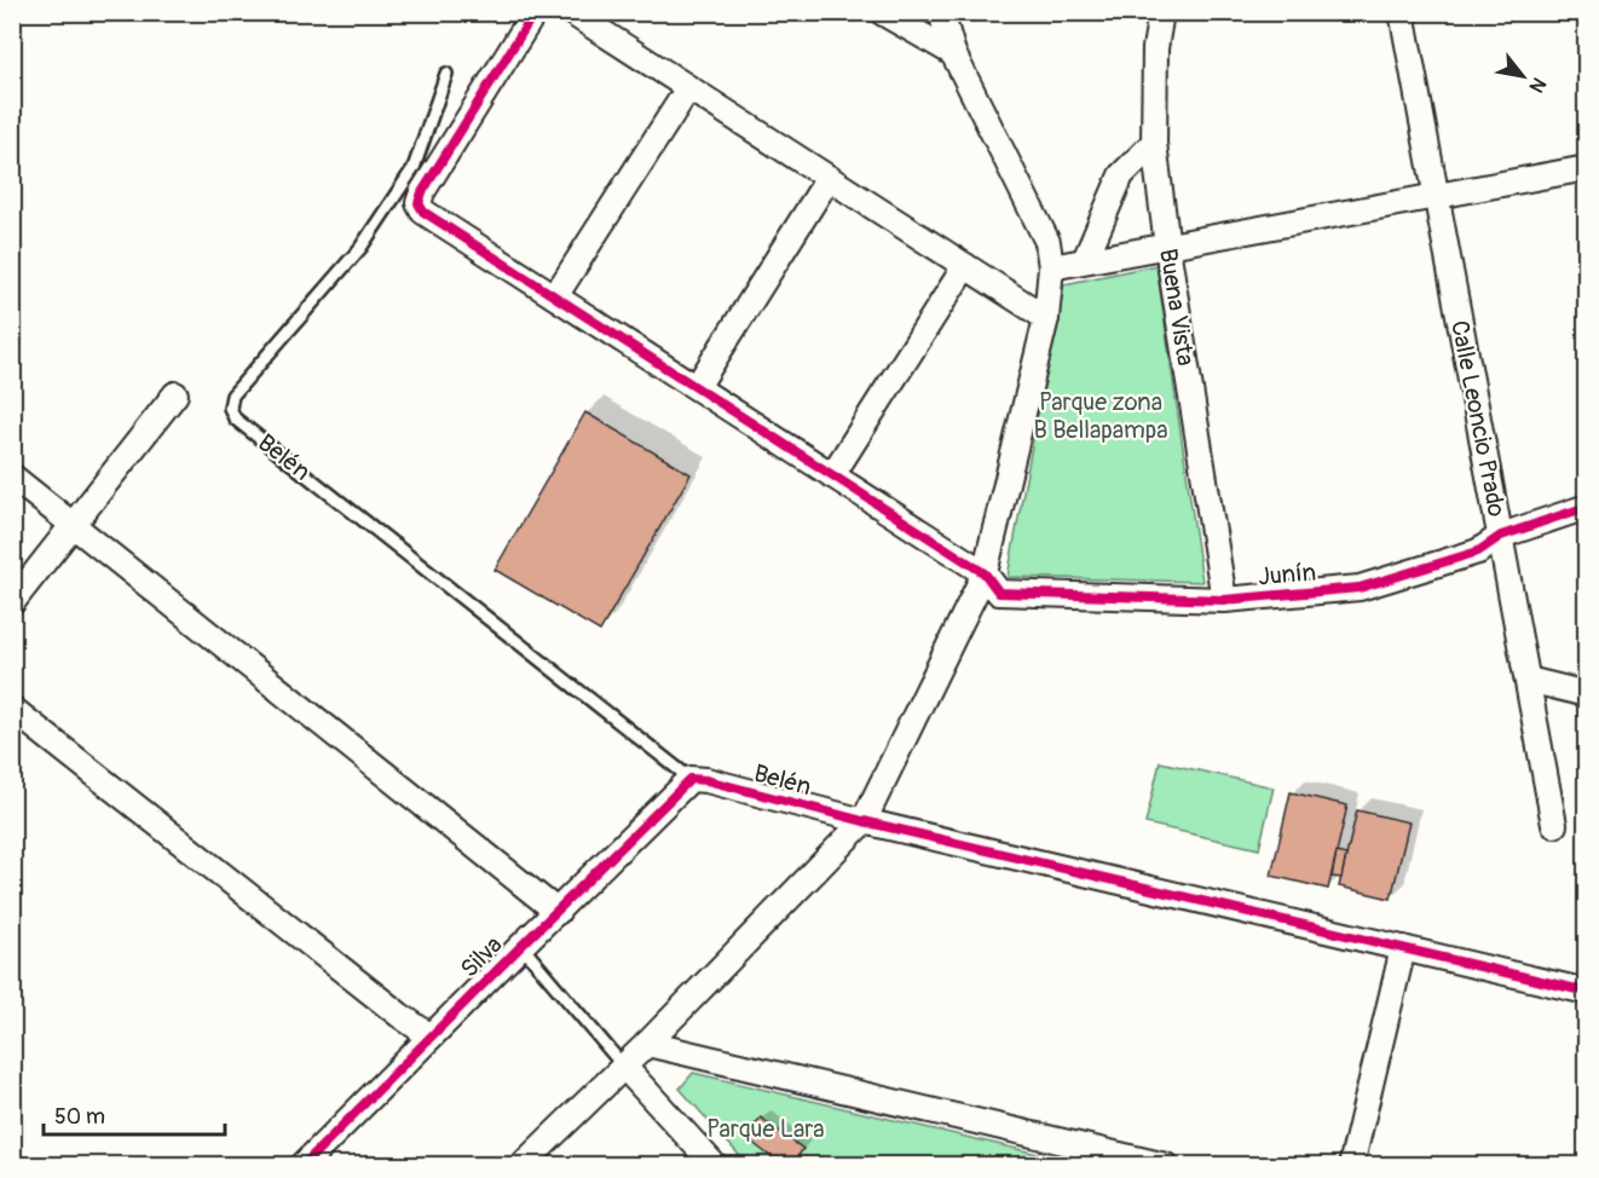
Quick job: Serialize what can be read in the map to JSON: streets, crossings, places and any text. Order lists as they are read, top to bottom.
{
  "streets": {
    "street": [
      "Buena Vista",
      "Calle Leoncio Prado",
      "Belén",
      "Junín",
      "Silva"
    ]
  },
  "crossings": [
    ["Buena Vista", "Junín"],
    ["Calle Leoncio Prado", "Junín"],
    ["Belén", "Silva"]
  ],
  "parks": ["Parque zona B Bellapampa", "Parque Lara"],
  "scale_bar": "50 m",
  "north": "bottom right"
}
